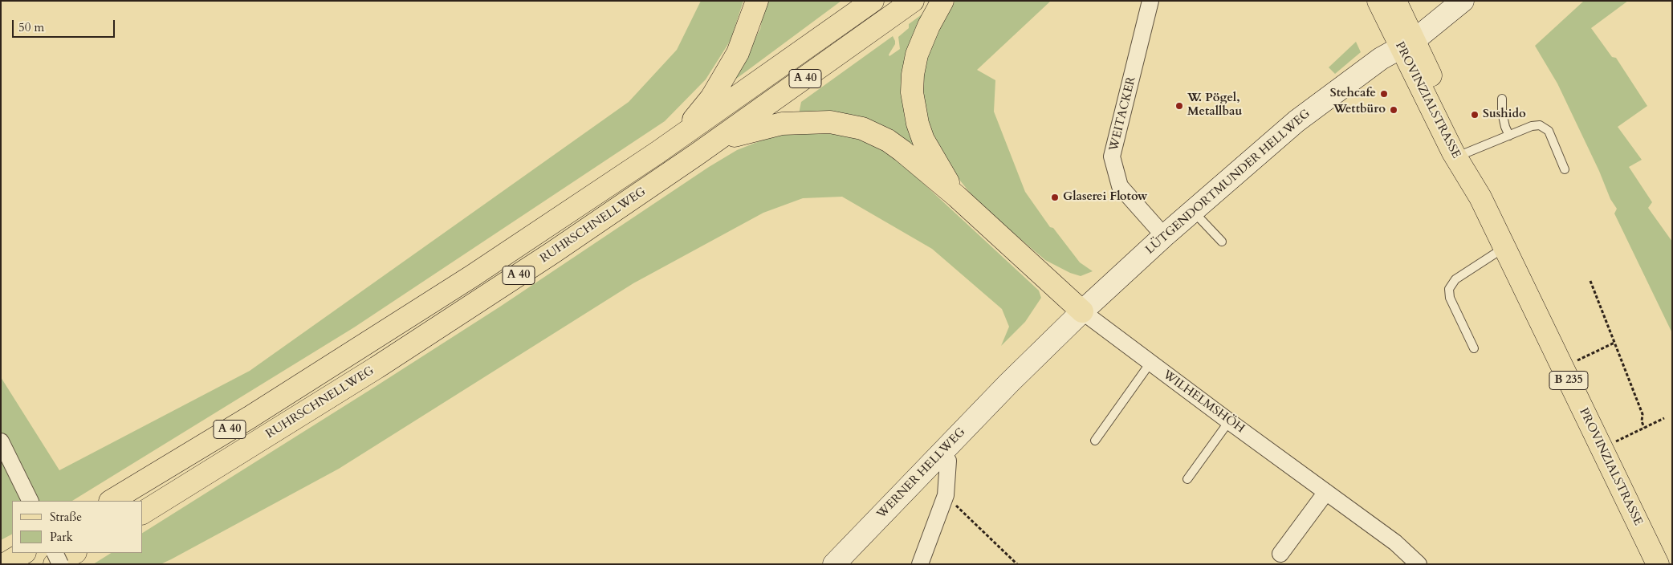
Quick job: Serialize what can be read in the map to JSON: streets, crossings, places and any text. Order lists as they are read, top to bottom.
{
  "streets": {
    "main road": [
      "A 40",
      "PROVINZIALSTRASSE",
      "LÜTGENDORTMUNDER HELLWEG",
      "RUHRSCHNELLWEG",
      "B 235",
      "WERNER HELLWEG"
    ],
    "street": ["WEITACKER", "WILHELMSHÖH"]
  },
  "crossings": [
    ["PROVINZIALSTRASSE", "LÜTGENDORTMUNDER HELLWEG"],
    ["WEITACKER", "LÜTGENDORTMUNDER HELLWEG"],
    ["LÜTGENDORTMUNDER HELLWEG", "WILHELMSHÖH"],
    ["LÜTGENDORTMUNDER HELLWEG", "WERNER HELLWEG"]
  ],
  "places": [
    "Stehcafe",
    "W. Pögel, Metallbau",
    "Wettbüro",
    "Sushido",
    "Glaserei Flotow"
  ],
  "legend": ["Straße", "Park"],
  "scale_bar": "50 m"
}
